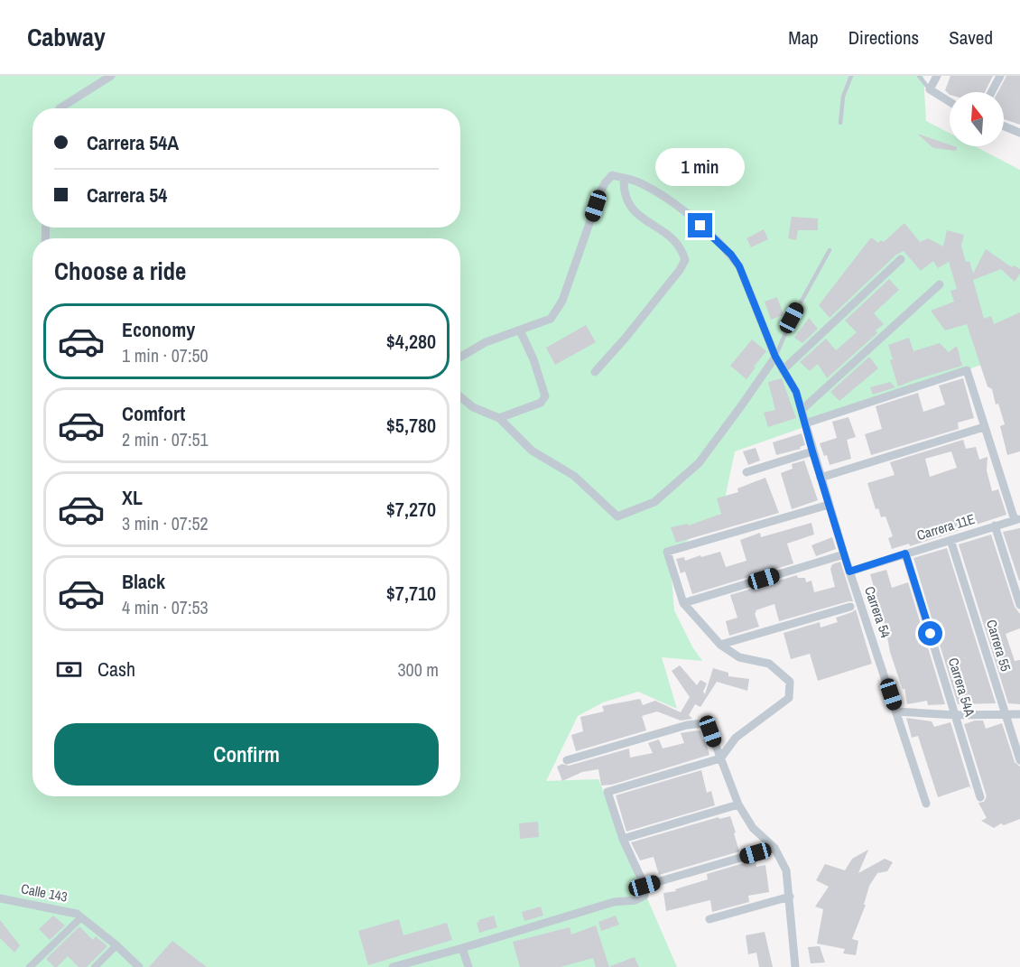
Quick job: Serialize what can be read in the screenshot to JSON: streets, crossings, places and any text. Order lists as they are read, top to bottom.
{
  "streets": {
    "street": [
      "Carrera 11E",
      "Carrera 54",
      "Carrera 55",
      "Carrera 54A",
      "Calle 143"
    ]
  },
  "crossings": [
    ["Carrera 11E", "Carrera 54"],
    ["Carrera 11E", "Carrera 55"],
    ["Carrera 11E", "Carrera 54A"]
  ],
  "north": "top",
  "page": {
    "header": "Cabway",
    "nav": ["Map", "Directions", "Saved"],
    "banner": ["Carrera 54A", "Carrera 54"],
    "bubble": "1 min",
    "heading": "Choose a ride",
    "list": [
      {
        "name": "Economy",
        "note": "1 min · 07:50",
        "value": "$4,280"
      },
      {
        "name": "Comfort",
        "note": "2 min · 07:51",
        "value": "$5,780"
      },
      {
        "name": "XL",
        "note": "3 min · 07:52",
        "value": "$7,270"
      },
      {
        "name": "Black",
        "note": "4 min · 07:53",
        "value": "$7,710"
      }
    ],
    "pay": ["Cash", "300 m"],
    "buttons": "Confirm"
  }
}
